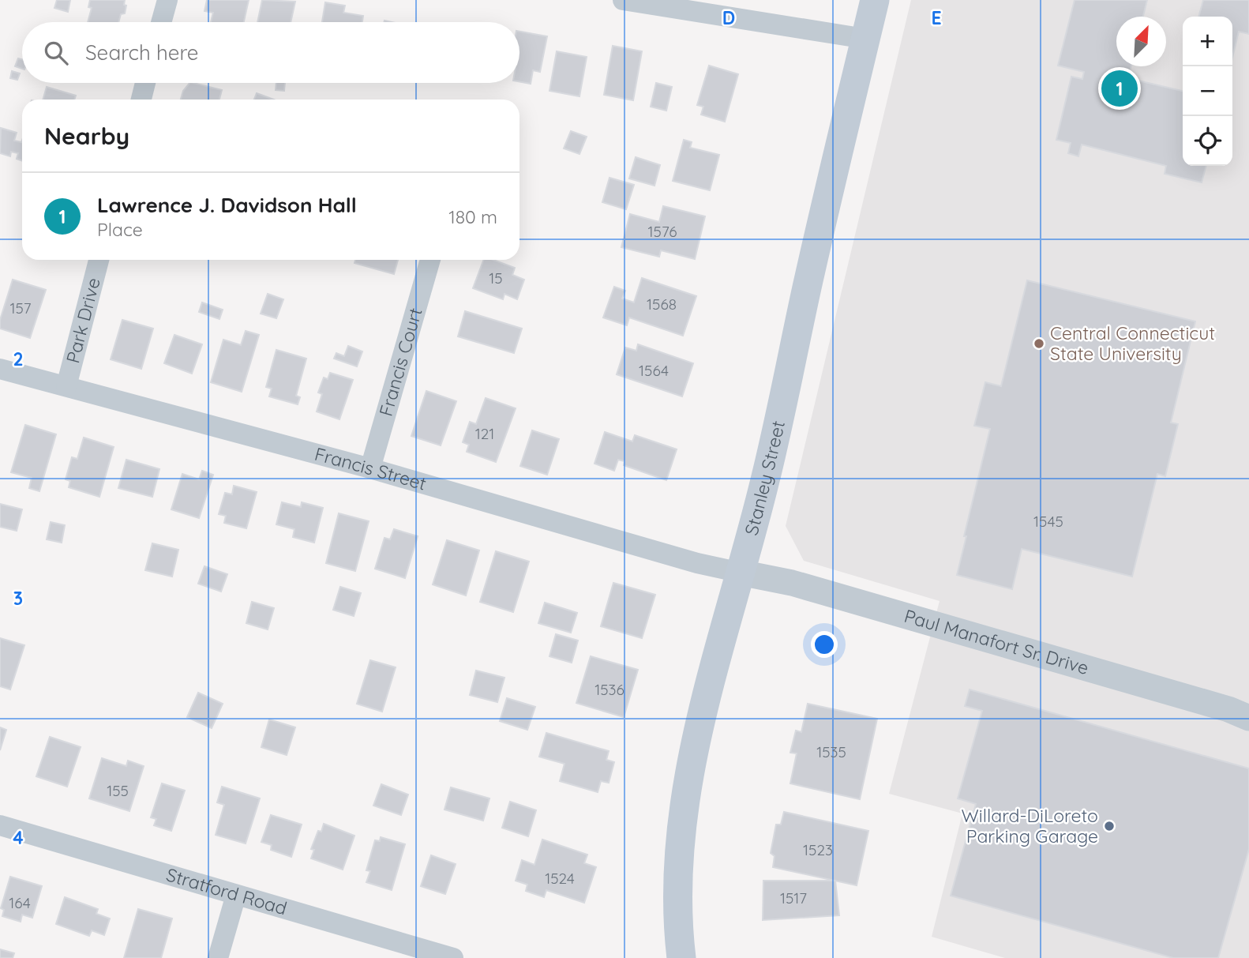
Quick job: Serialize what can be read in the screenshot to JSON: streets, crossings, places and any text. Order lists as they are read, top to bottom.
{
  "streets": {
    "main road": ["Stanley Street"],
    "street": [
      "Park Drive",
      "Francis Court",
      "Francis Street",
      "Paul Manafort Sr. Drive",
      "Stratford Road"
    ]
  },
  "crossings": [
    ["Park Drive", "Francis Street"],
    ["Francis Court", "Francis Street"],
    ["Francis Street", "Stanley Street"],
    ["Francis Street", "Paul Manafort Sr. Drive"],
    ["Stanley Street", "Paul Manafort Sr. Drive"]
  ],
  "places": ["Central Connecticut State University", "Willard-DiLoreto Parking Garage"],
  "house_numbers": [
    "1576",
    "15",
    "1568",
    "157",
    "1564",
    "121",
    "1545",
    "1536",
    "1535",
    "155",
    "1523",
    "1524",
    "1517",
    "164"
  ],
  "north": "top right",
  "page": {
    "map_buttons": ["+", "−"],
    "search": "Search here",
    "pins": "1",
    "heading": "Nearby",
    "list": [
      {
        "mark": "1",
        "name": "Lawrence J. Davidson Hall",
        "note": "Place",
        "value": "180 m"
      }
    ]
  },
  "grid": {
    "columns": ["D", "E"],
    "rows": ["2", "3", "4"]
  }
}
